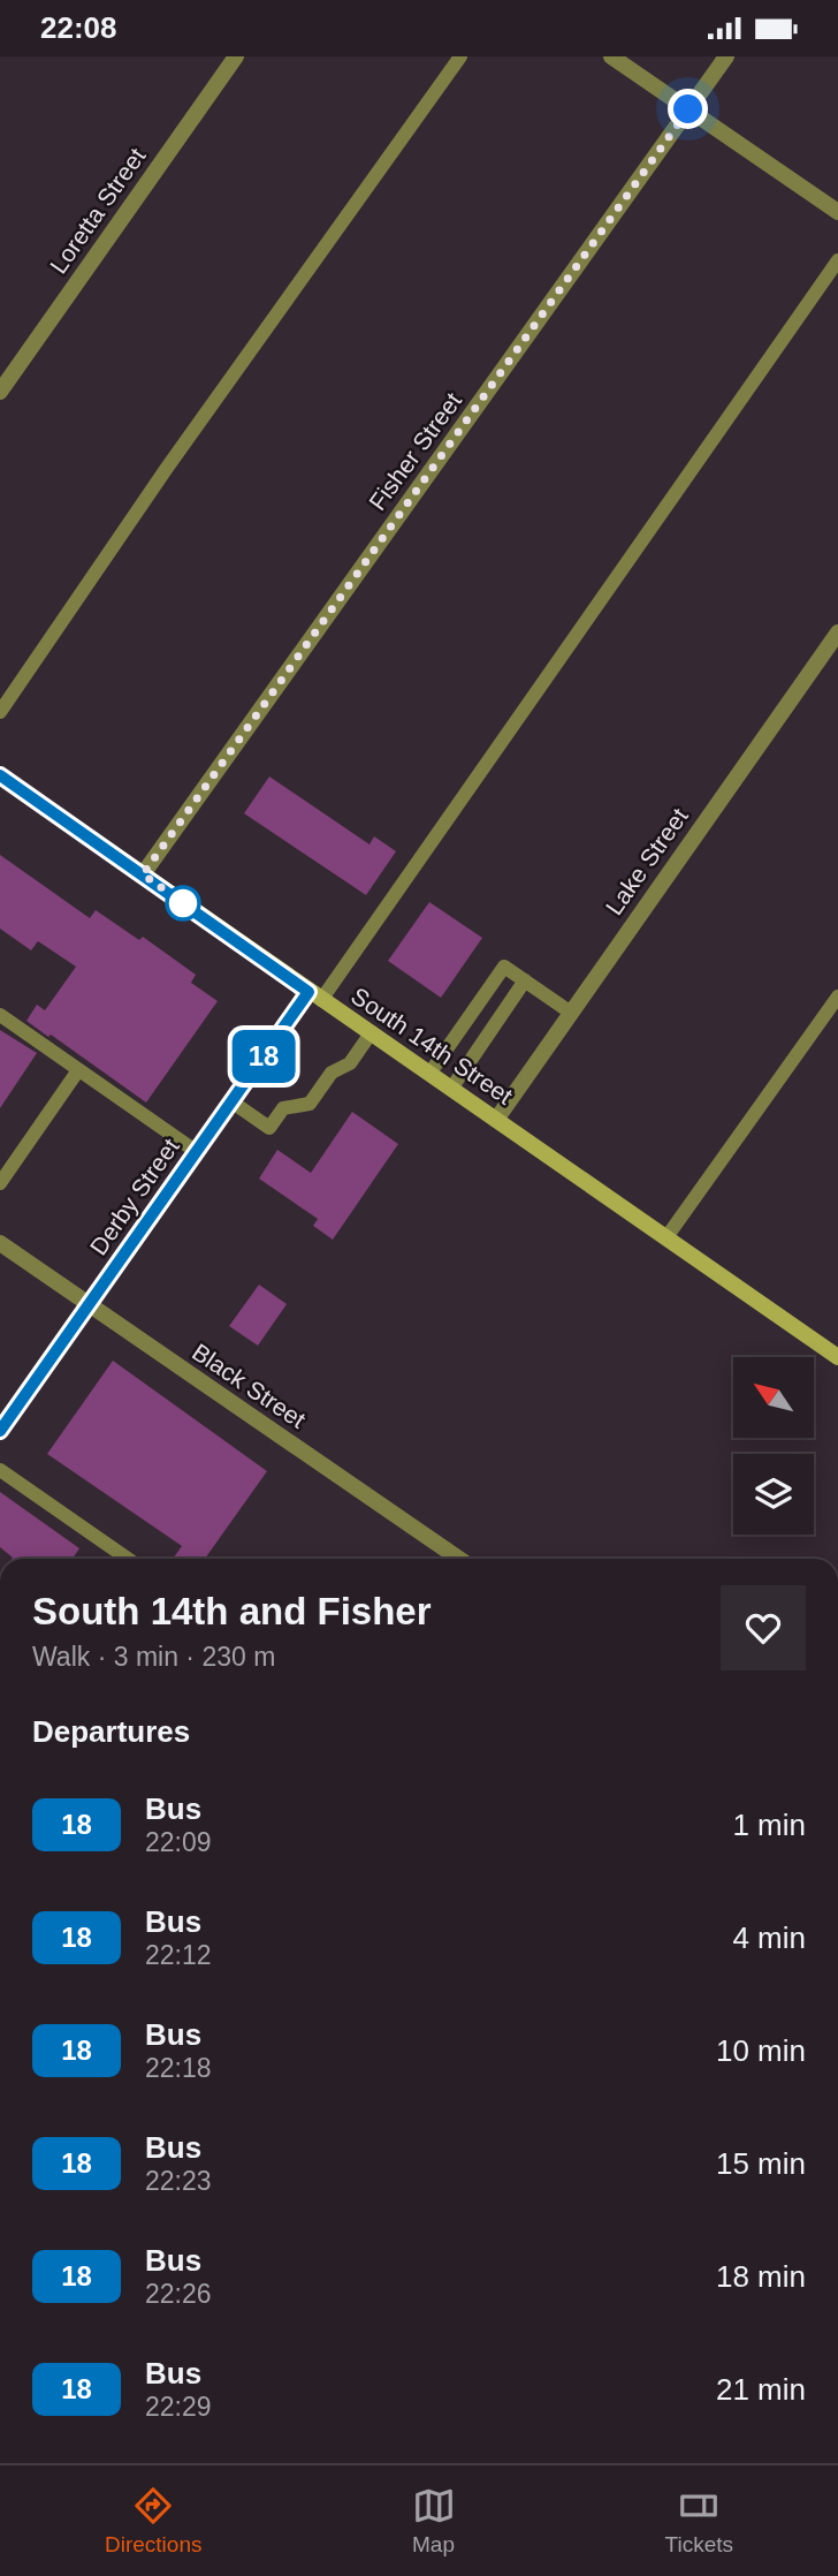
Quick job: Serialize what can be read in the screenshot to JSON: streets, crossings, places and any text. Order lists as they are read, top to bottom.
{
  "streets": {
    "main road": ["South 14th Street", "Derby Street"],
    "street": [
      "Loretta Street",
      "Fisher Street",
      "Lake Street",
      "Black Street"
    ]
  },
  "crossings": [
    ["Fisher Street", "South 14th Street"],
    ["Lake Street", "South 14th Street"],
    ["South 14th Street", "Derby Street"],
    ["Derby Street", "Black Street"]
  ],
  "lines": ["bus line 18"],
  "north": "top left",
  "page": {
    "status": "22:08",
    "on_map": "18",
    "heading": [
      ["South 14th and Fisher", "Walk · 3 min · 230 m"],
      "Departures"
    ],
    "list": [
      {
        "mark": "18",
        "name": "Bus",
        "note": "22:09",
        "value": "1 min"
      },
      {
        "mark": "18",
        "name": "Bus",
        "note": "22:12",
        "value": "4 min"
      },
      {
        "mark": "18",
        "name": "Bus",
        "note": "22:18",
        "value": "10 min"
      },
      {
        "mark": "18",
        "name": "Bus",
        "note": "22:23",
        "value": "15 min"
      },
      {
        "mark": "18",
        "name": "Bus",
        "note": "22:26",
        "value": "18 min"
      },
      {
        "mark": "18",
        "name": "Bus",
        "note": "22:29",
        "value": "21 min"
      }
    ],
    "tabs": ["Directions", "Map", "Tickets"]
  }
}
